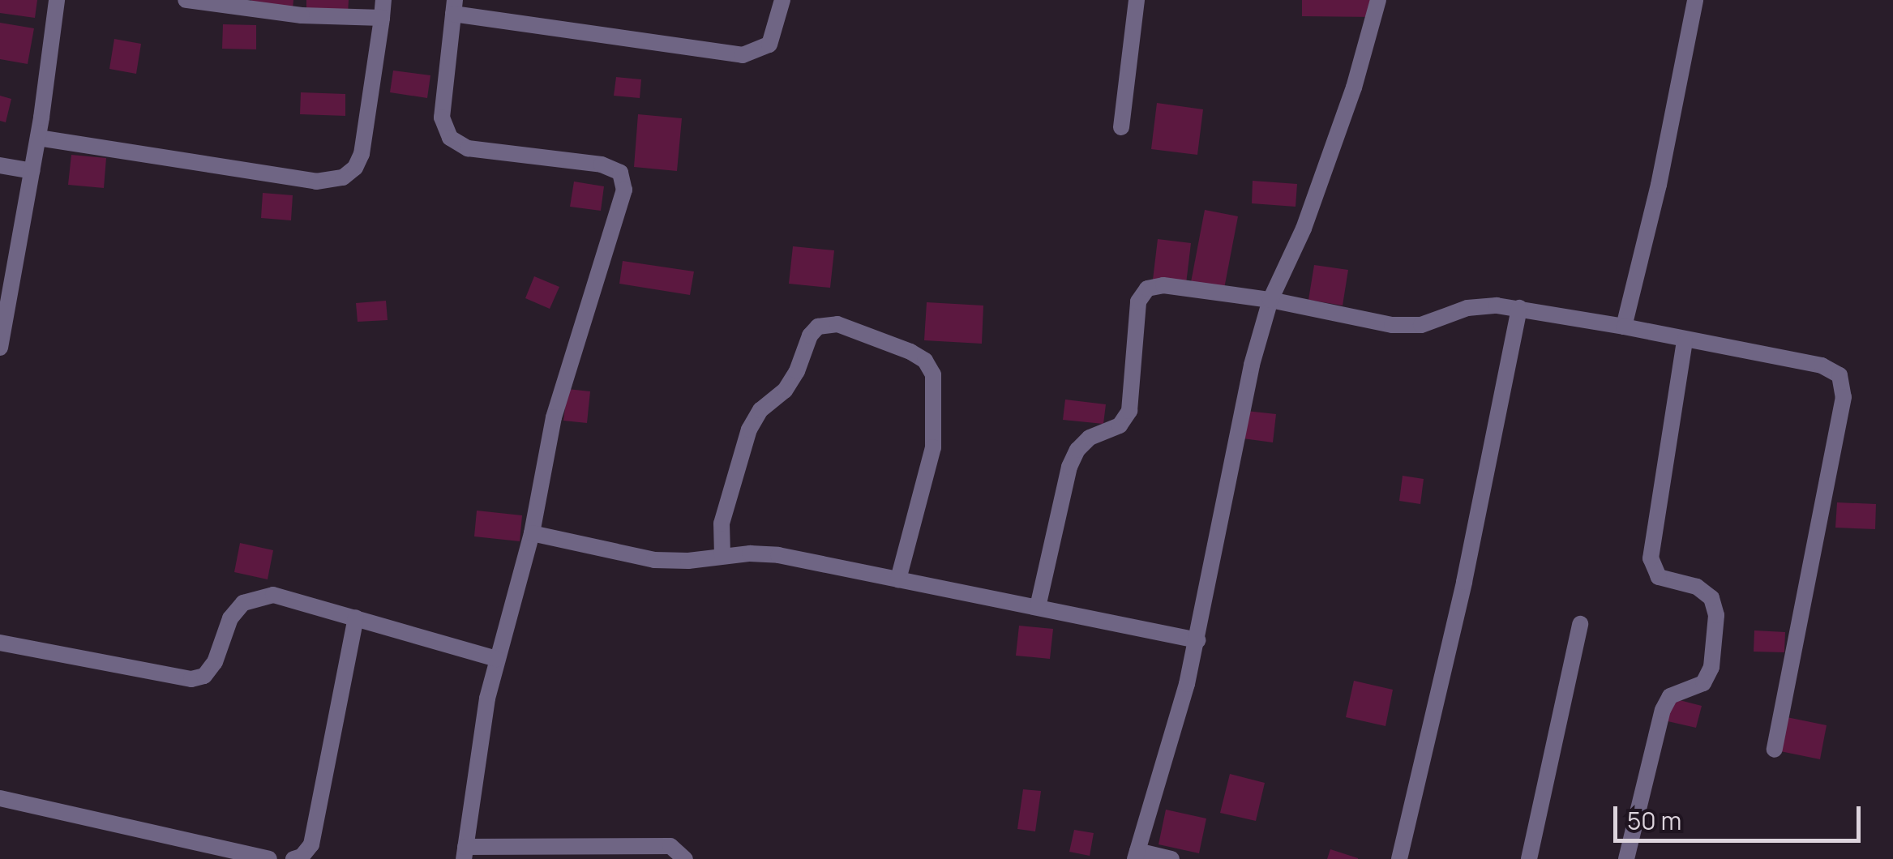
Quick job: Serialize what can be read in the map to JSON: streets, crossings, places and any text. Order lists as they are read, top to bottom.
{
  "scale_bar": "50 m"
}
